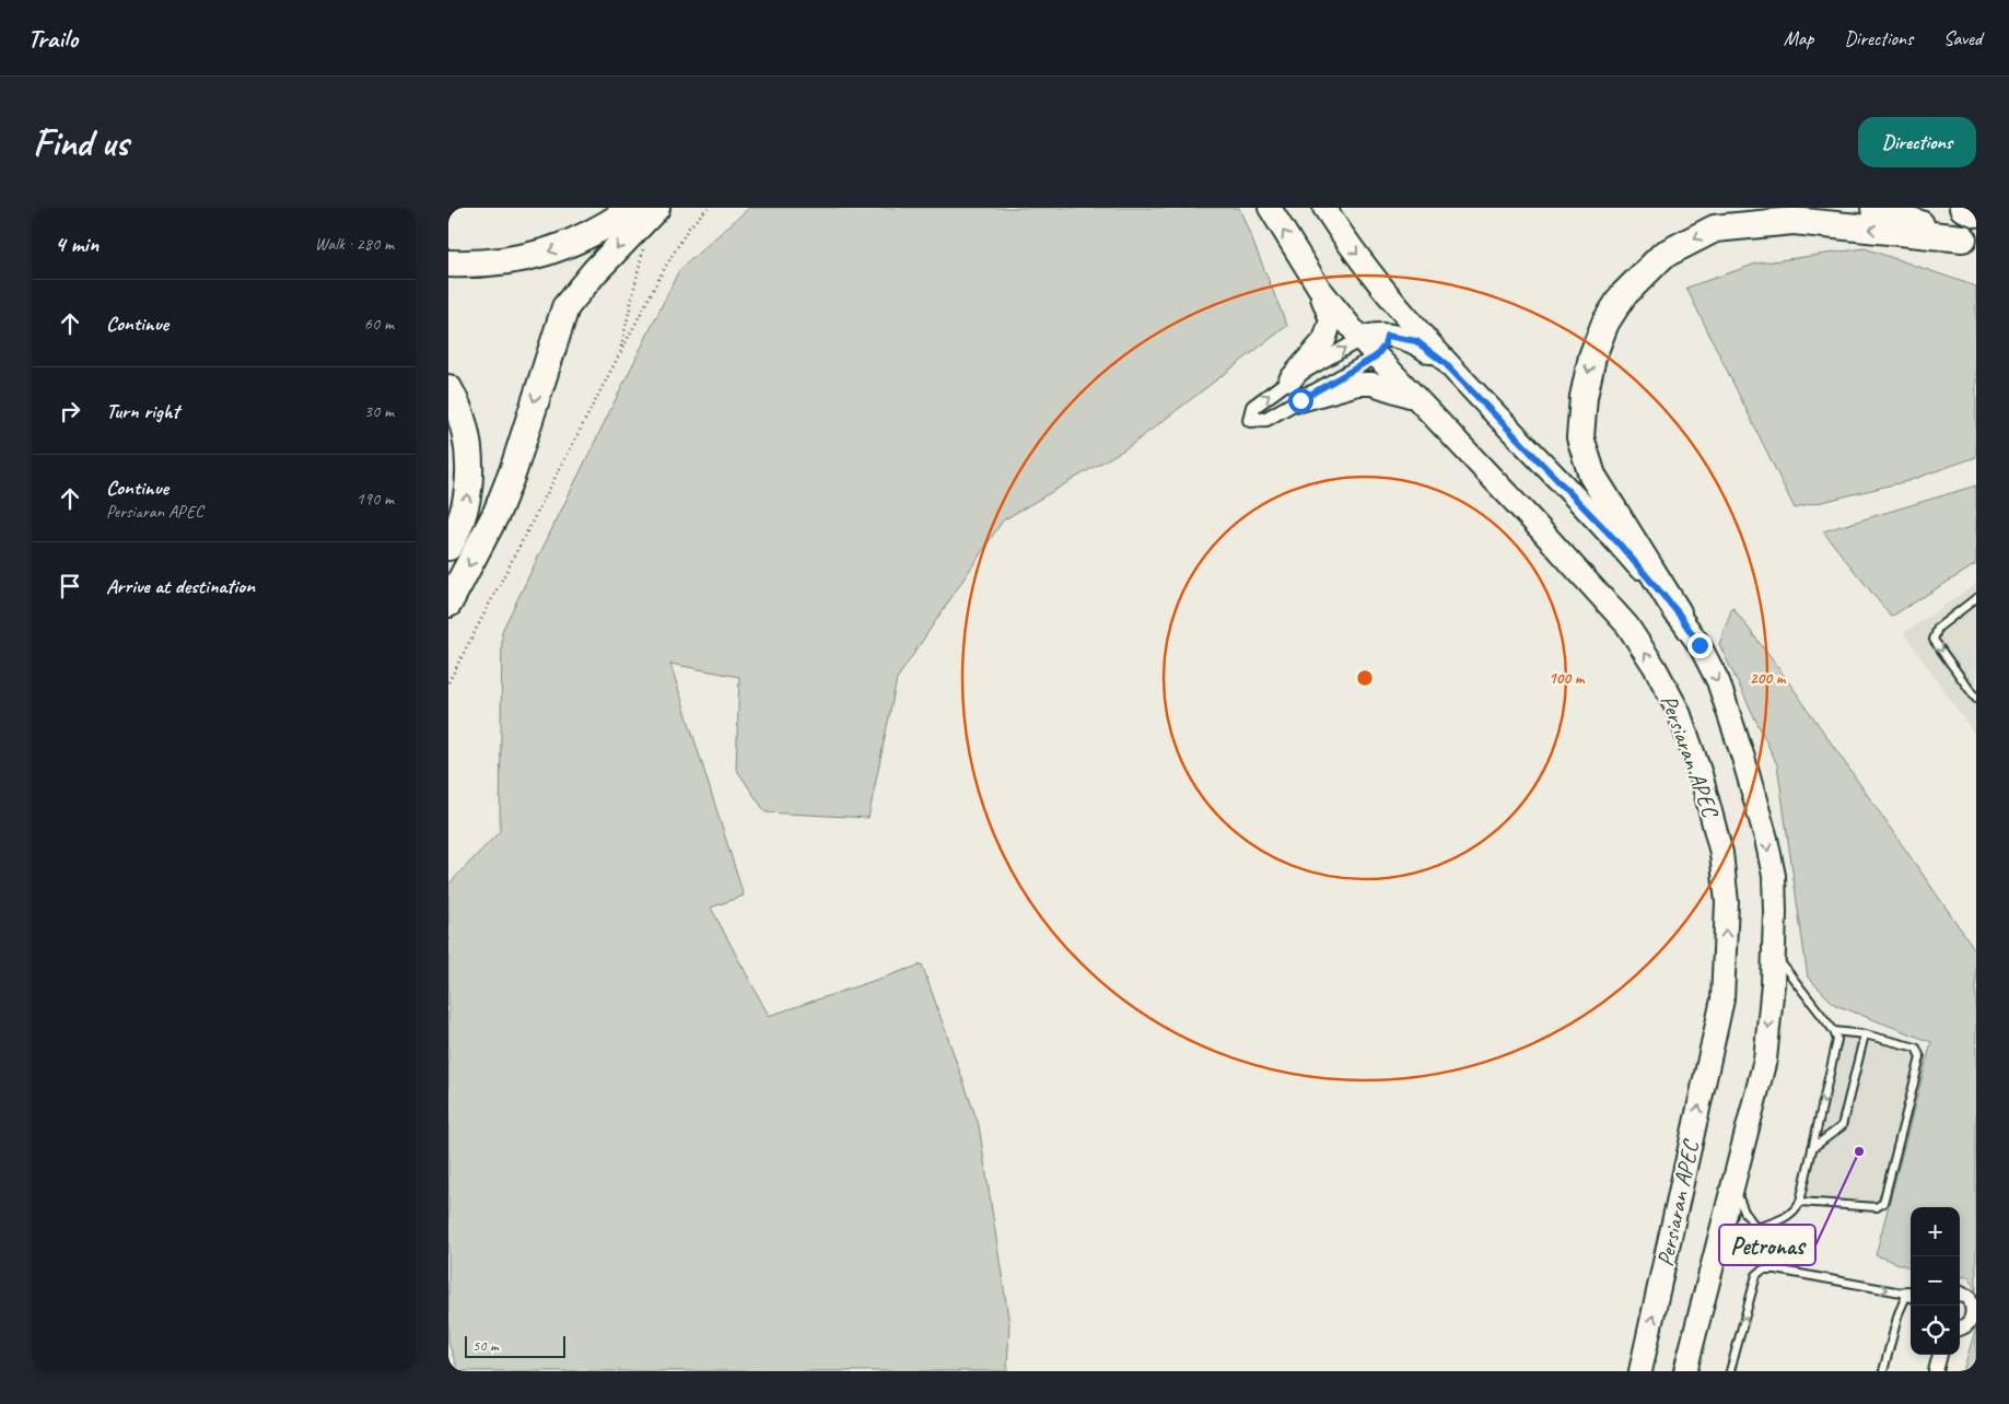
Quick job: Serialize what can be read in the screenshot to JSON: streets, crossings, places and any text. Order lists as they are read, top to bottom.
{
  "streets": {
    "main road": ["Persiaran APEC"]
  },
  "places": ["Petronas"],
  "scale_bar": "50 m",
  "page": {
    "header": "Trailo",
    "nav": ["Map", "Directions", "Saved"],
    "buttons": "Directions",
    "title": "Find us",
    "heading": ["4 min", "Walk · 280 m"],
    "list": [
      ["Continue", "60 m"],
      ["Turn right", "30 m"],
      ["Continue", "Persiaran APEC", "190 m"],
      "Arrive at destination"
    ],
    "map_buttons": ["+", "−"],
    "scale": "50 m"
  },
  "rings": ["100 m", "200 m"]
}
